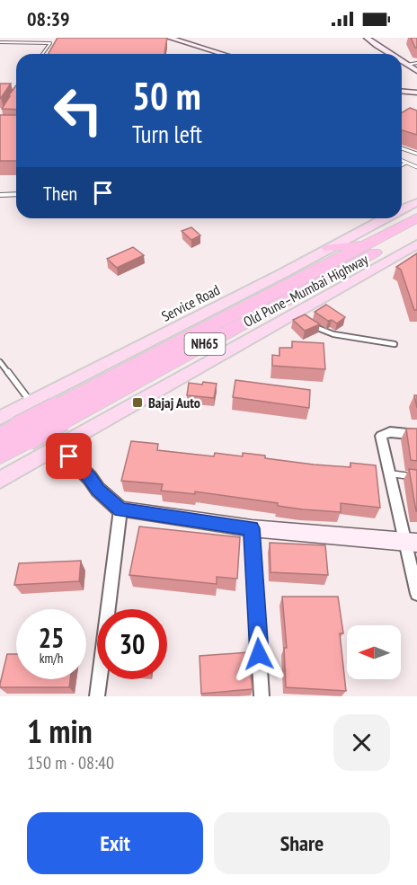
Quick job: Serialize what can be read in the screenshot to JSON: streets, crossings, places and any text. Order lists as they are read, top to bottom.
{
  "streets": {
    "highway": ["Old Pune–Mumbai Highway", "NH65"],
    "main road": ["Service Road"]
  },
  "crossings": [
    ["Old Pune–Mumbai Highway", "NH65"]
  ],
  "places": {
    "transit": ["Bajaj Auto"]
  },
  "north": "left",
  "page": {
    "status": "08:39",
    "turn": ["50 m", "Turn left"],
    "then": "Then",
    "speed": "25 km/h",
    "limit": "30",
    "heading": ["1 min", "150 m · 08:40"],
    "buttons": ["Exit", "Share"]
  }
}
